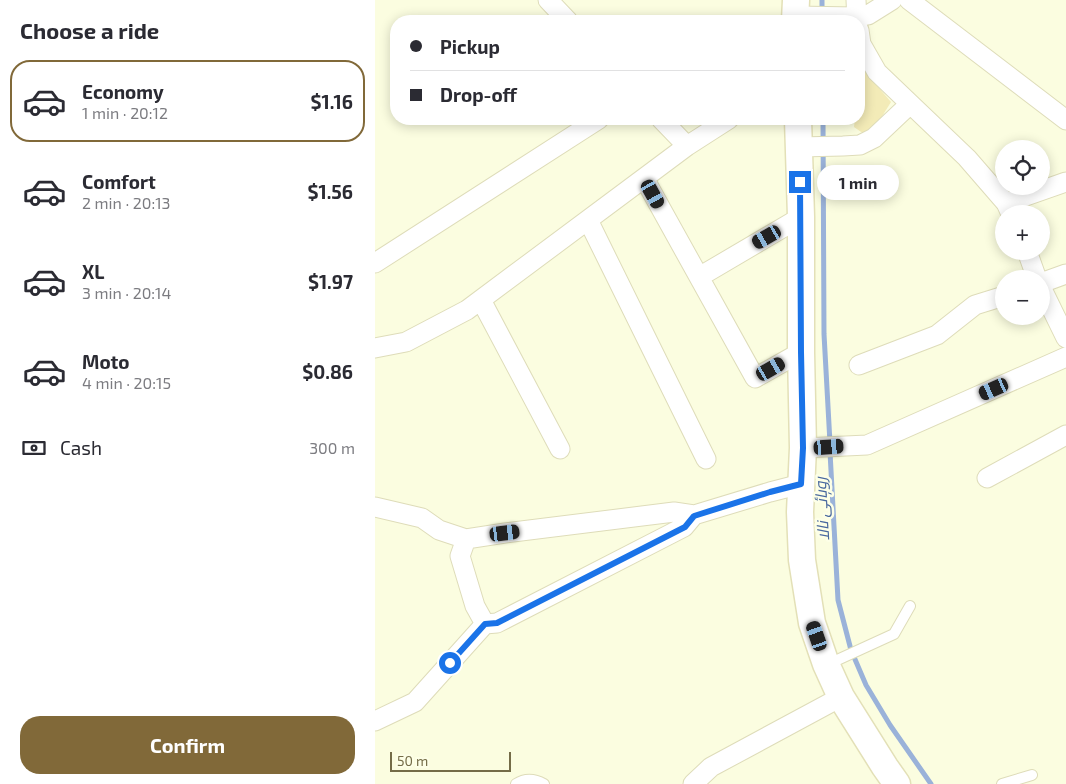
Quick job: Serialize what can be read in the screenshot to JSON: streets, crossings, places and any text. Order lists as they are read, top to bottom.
{
  "water": ["روہائی نالا"],
  "scale_bar": "50 m",
  "page": {
    "heading": "Choose a ride",
    "banner": ["Pickup", "Drop-off"],
    "list": [
      {
        "name": "Economy",
        "note": "1 min · 20:12",
        "value": "$1.16"
      },
      {
        "name": "Comfort",
        "note": "2 min · 20:13",
        "value": "$1.56"
      },
      {
        "name": "XL",
        "note": "3 min · 20:14",
        "value": "$1.97"
      },
      {
        "name": "Moto",
        "note": "4 min · 20:15",
        "value": "$0.86"
      }
    ],
    "map_buttons": ["+", "−"],
    "bubble": "1 min",
    "pay": ["Cash", "300 m"],
    "buttons": "Confirm",
    "scale": "50 m"
  }
}
